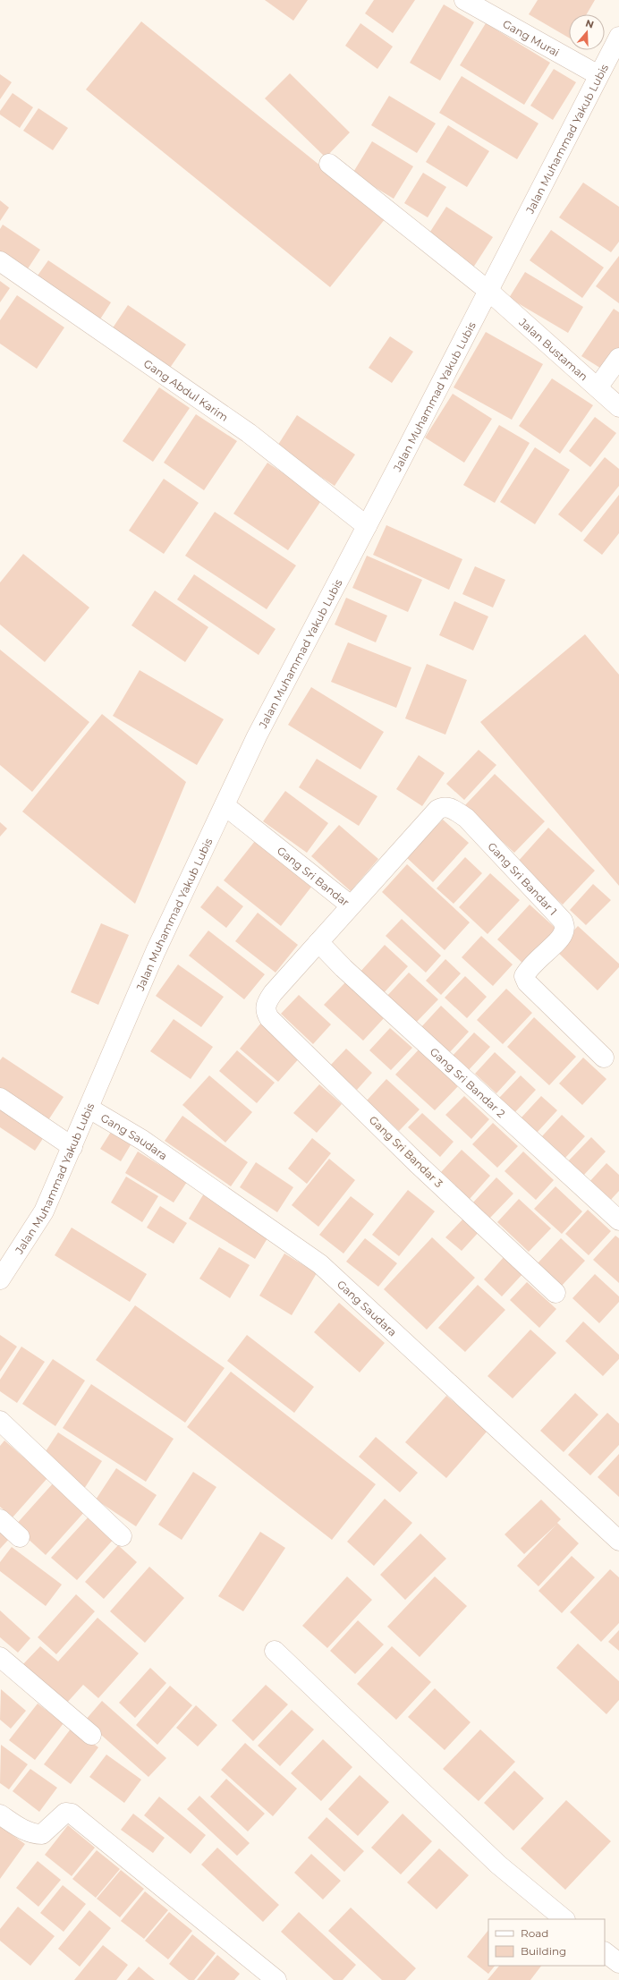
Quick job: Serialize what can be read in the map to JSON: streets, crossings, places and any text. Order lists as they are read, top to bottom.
{
  "streets": {
    "street": [
      "Gang Murai",
      "Jalan Muhammad Yakub Lubis",
      "Jalan Bustaman",
      "Gang Abdul Karim",
      "Gang Sri Bandar",
      "Gang Sri Bandar 1",
      "Gang Sri Bandar 2",
      "Gang Saudara",
      "Gang Sri Bandar 3"
    ]
  },
  "crossings": [
    ["Gang Murai", "Jalan Muhammad Yakub Lubis"],
    ["Jalan Muhammad Yakub Lubis", "Jalan Bustaman"],
    ["Jalan Muhammad Yakub Lubis", "Gang Abdul Karim"],
    ["Jalan Muhammad Yakub Lubis", "Gang Sri Bandar"],
    ["Jalan Muhammad Yakub Lubis", "Gang Saudara"],
    ["Gang Sri Bandar", "Gang Sri Bandar 1"],
    ["Gang Sri Bandar", "Gang Sri Bandar 2"],
    ["Gang Sri Bandar", "Gang Sri Bandar 3"]
  ],
  "legend": ["Road", "Building"],
  "north": "top"
}
